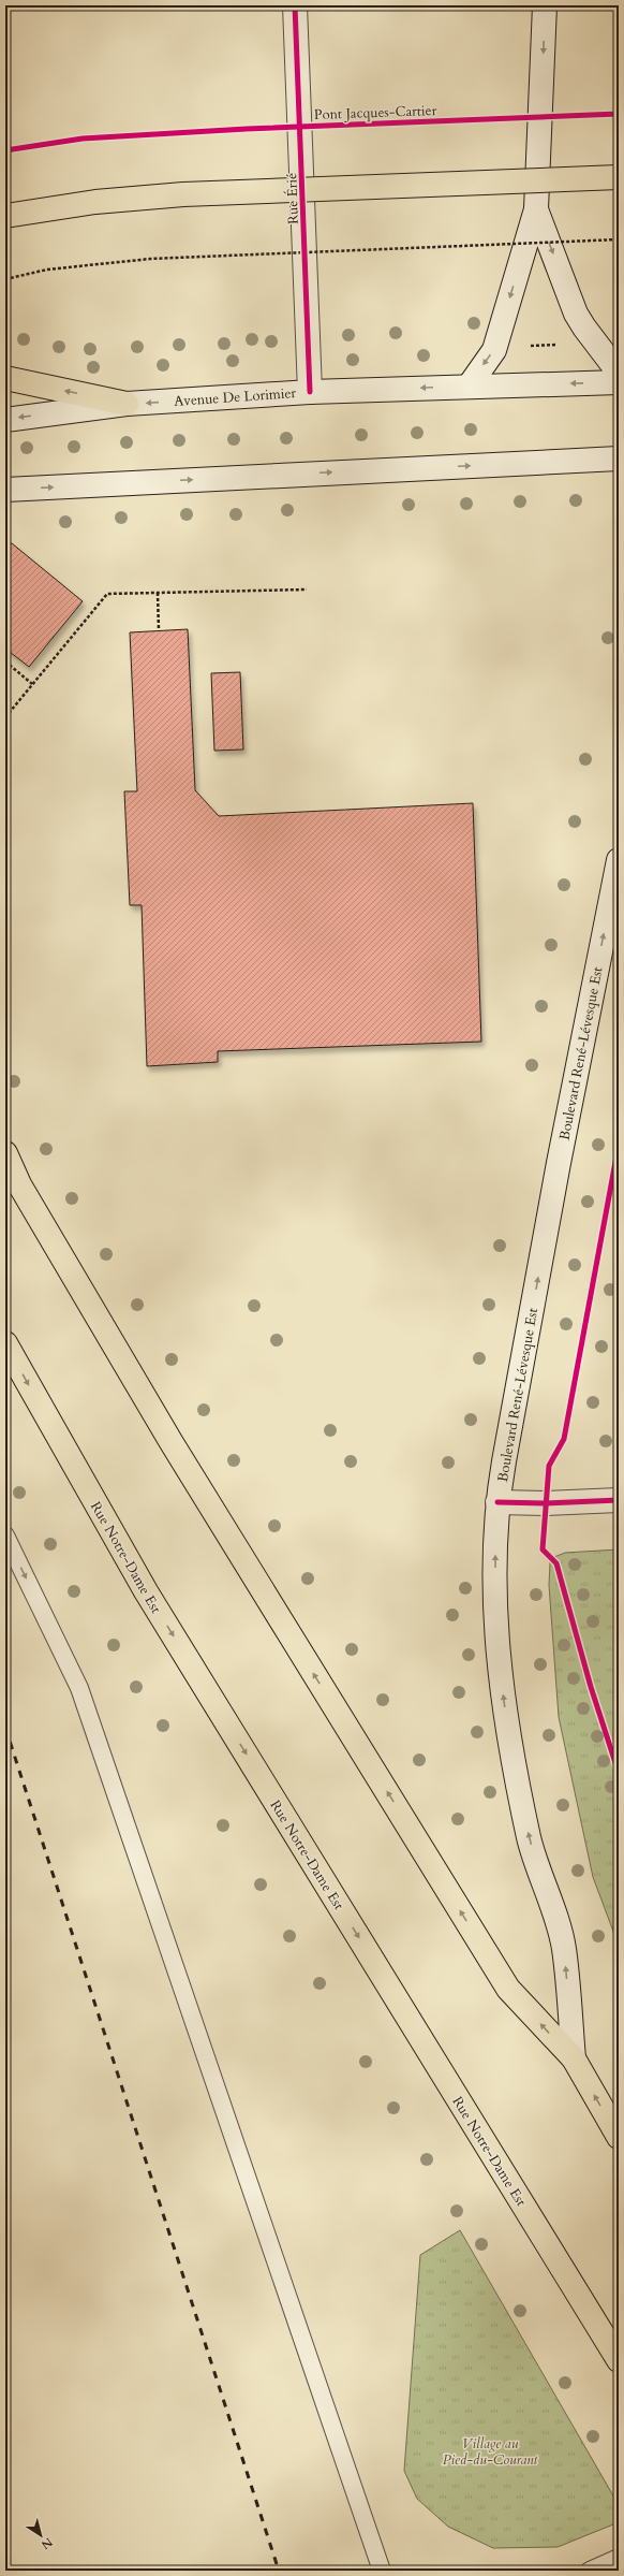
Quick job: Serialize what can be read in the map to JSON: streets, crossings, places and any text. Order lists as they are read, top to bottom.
{
  "streets": {
    "main road": [
      "Rue Érié",
      "Avenue De Lorimier",
      "Boulevard René-Lévesque Est",
      "Rue Notre-Dame Est"
    ],
    "cycle path": ["Pont Jacques-Cartier"]
  },
  "crossings": [
    ["Rue Érié", "Avenue De Lorimier"]
  ],
  "one_way": ["Boulevard René-Lévesque Est"],
  "parks": ["Village au Pied-du-Courant"],
  "north": "bottom right"
}
